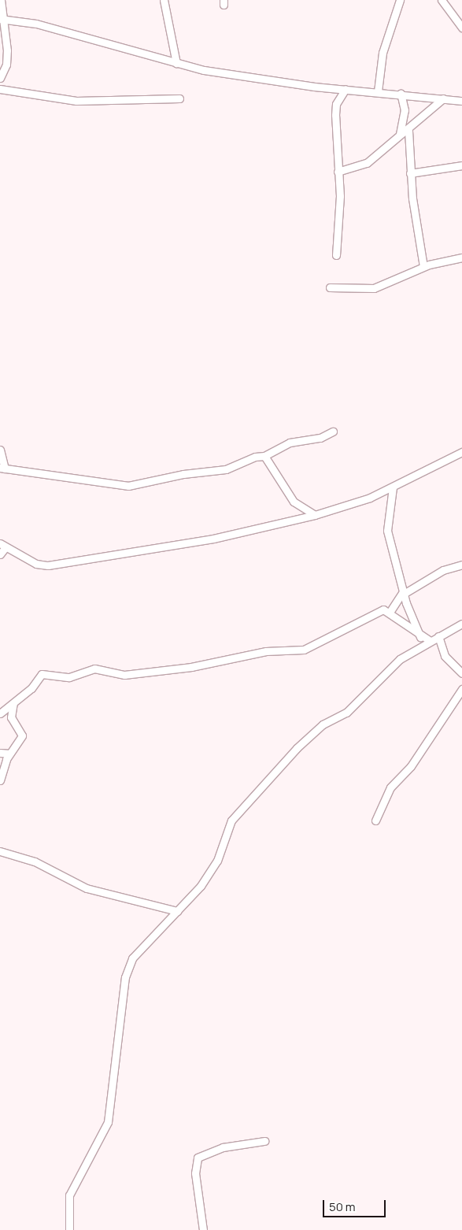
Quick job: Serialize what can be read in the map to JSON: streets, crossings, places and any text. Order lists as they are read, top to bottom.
{
  "scale_bar": "50 m"
}
